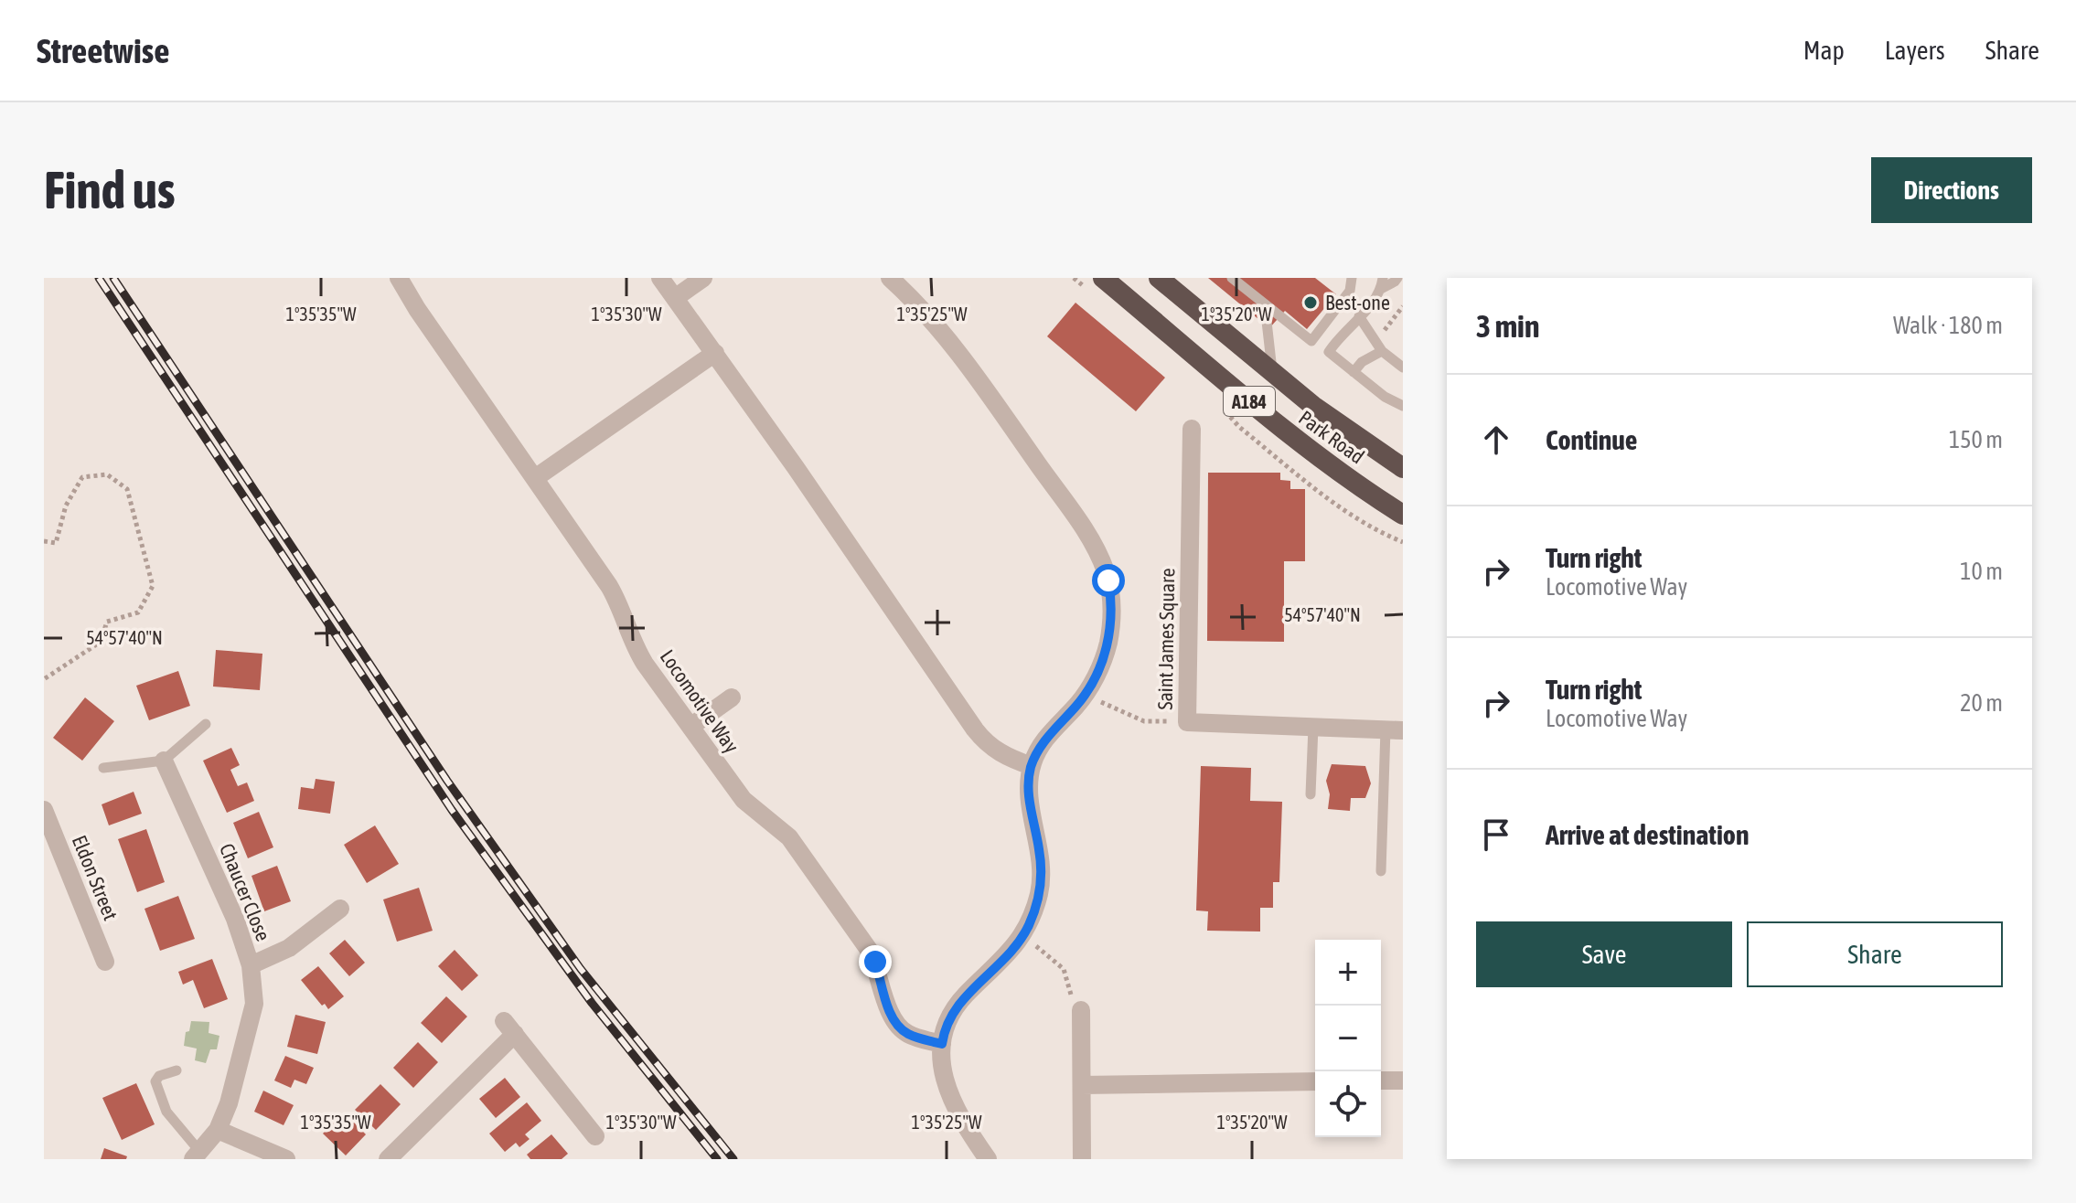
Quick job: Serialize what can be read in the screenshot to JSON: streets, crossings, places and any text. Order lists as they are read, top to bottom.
{
  "streets": {
    "highway": ["A184", "Park Road"],
    "street": [
      "Saint James Square",
      "Locomotive Way",
      "Eldon Street",
      "Chaucer Close"
    ]
  },
  "places": ["Best-one"],
  "page": {
    "header": "Streetwise",
    "nav": ["Map", "Layers", "Share"],
    "buttons": [
      "Directions",
      ["Save", "Share"]
    ],
    "title": "Find us",
    "heading": ["3 min", "Walk · 180 m"],
    "list": [
      ["Continue", "150 m"],
      ["Turn right", "Locomotive Way", "10 m"],
      ["Turn right", "Locomotive Way", "20 m"],
      "Arrive at destination"
    ],
    "map_buttons": ["+", "−"]
  },
  "coordinates": [
    "1°35'35\"W",
    "1°35'30\"W",
    "1°35'25\"W",
    "1°35'20\"W",
    "54°57'40\"N"
  ]
}
